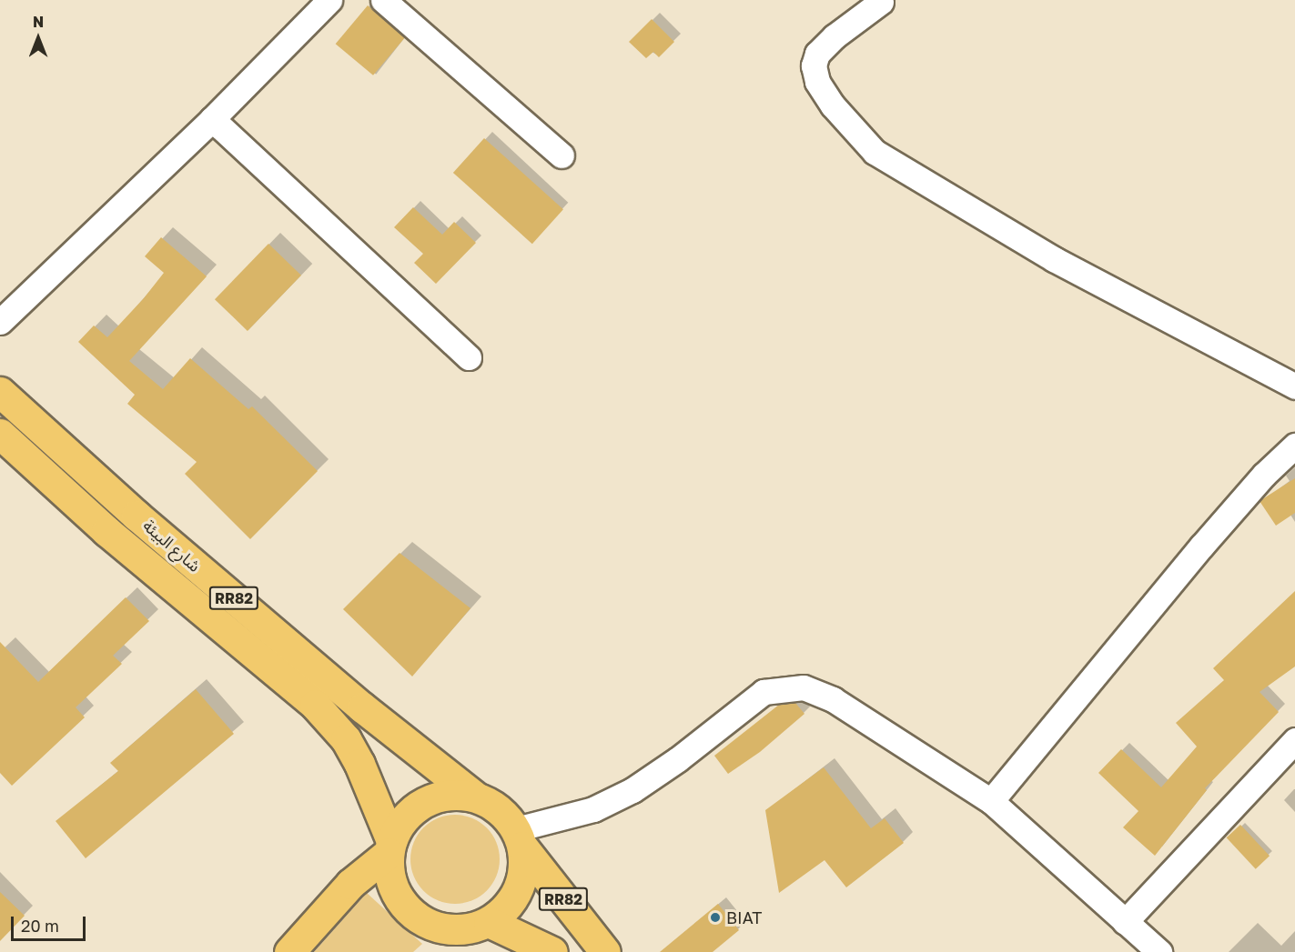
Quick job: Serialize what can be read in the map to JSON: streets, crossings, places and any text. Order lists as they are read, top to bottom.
{
  "streets": {
    "highway": ["شارع البيئة", "RR82"]
  },
  "crossings": [
    ["شارع البيئة", "RR82"]
  ],
  "places": ["BIAT"],
  "scale_bar": "20 m",
  "north": "top"
}
